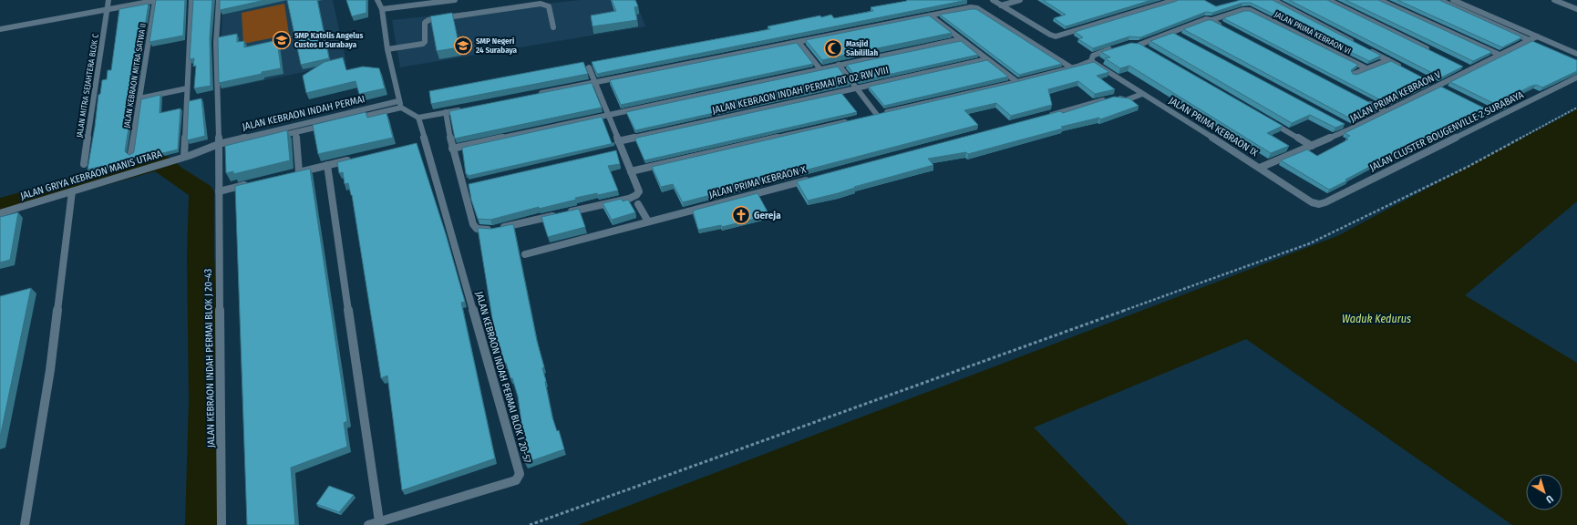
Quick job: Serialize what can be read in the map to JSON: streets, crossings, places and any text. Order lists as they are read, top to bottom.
{
  "streets": {
    "street": [
      "JALAN PRIMA KEBRAON VI",
      "JALAN KEBRAON MITRA SATWA II",
      "JALAN MITRA SEJAHTERA BLOK C",
      "JALAN KEBRAON INDAH PERMAI RT 02 RW VIII",
      "JALAN PRIMA KEBRAON V",
      "JALAN KEBRAON INDAH PERMAI",
      "JALAN PRIMA KEBRAON IX",
      "JALAN CLUSTER BOUGENVILLE 2 SURABAYA",
      "JALAN GRIYA KEBRAON MANIS UTARA",
      "JALAN PRIMA KEBRAON X",
      "JALAN KEBRAON INDAH PERMAI BLOK J 20-43",
      "JALAN KEBRAON INDAH PERMAI BLOK I 20-57"
    ]
  },
  "crossings": [
    ["JALAN PRIMA KEBRAON V", "JALAN PRIMA KEBRAON IX"],
    ["JALAN KEBRAON INDAH PERMAI", "JALAN GRIYA KEBRAON MANIS UTARA"],
    ["JALAN PRIMA KEBRAON IX", "JALAN CLUSTER BOUGENVILLE 2 SURABAYA"]
  ],
  "water": ["Waduk Kedurus"],
  "places": {
    "school or university": ["SMP Katolis Angelus Custos II Surabaya", "SMP Negeri 24 Surabaya"],
    "mosque": ["Masjid Sabilillah"],
    "church": ["Gereja"]
  },
  "north": "bottom right"
}
